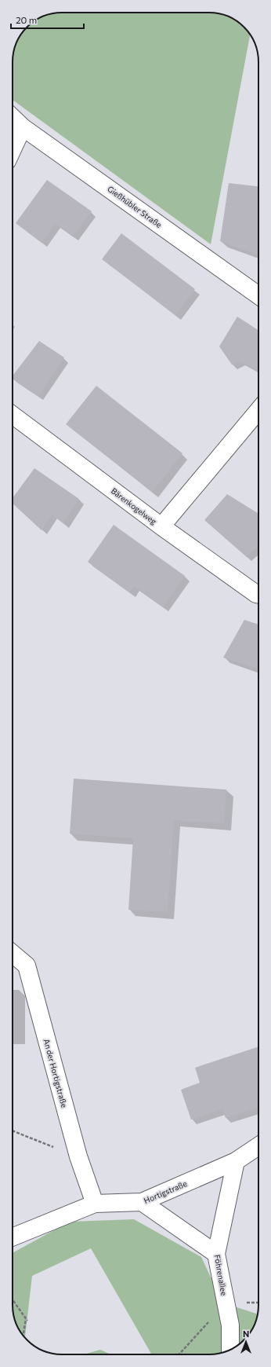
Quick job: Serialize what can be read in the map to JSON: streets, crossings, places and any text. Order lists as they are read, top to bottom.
{
  "streets": {
    "street": [
      "Gießhübler Straße",
      "Bärenkogelweg",
      "An der Hortigstraße",
      "Hortigstraße",
      "Föhrenallee"
    ]
  },
  "crossings": [
    ["An der Hortigstraße", "Hortigstraße"],
    ["Hortigstraße", "Föhrenallee"]
  ],
  "scale_bar": "20 m",
  "north": "top"
}
